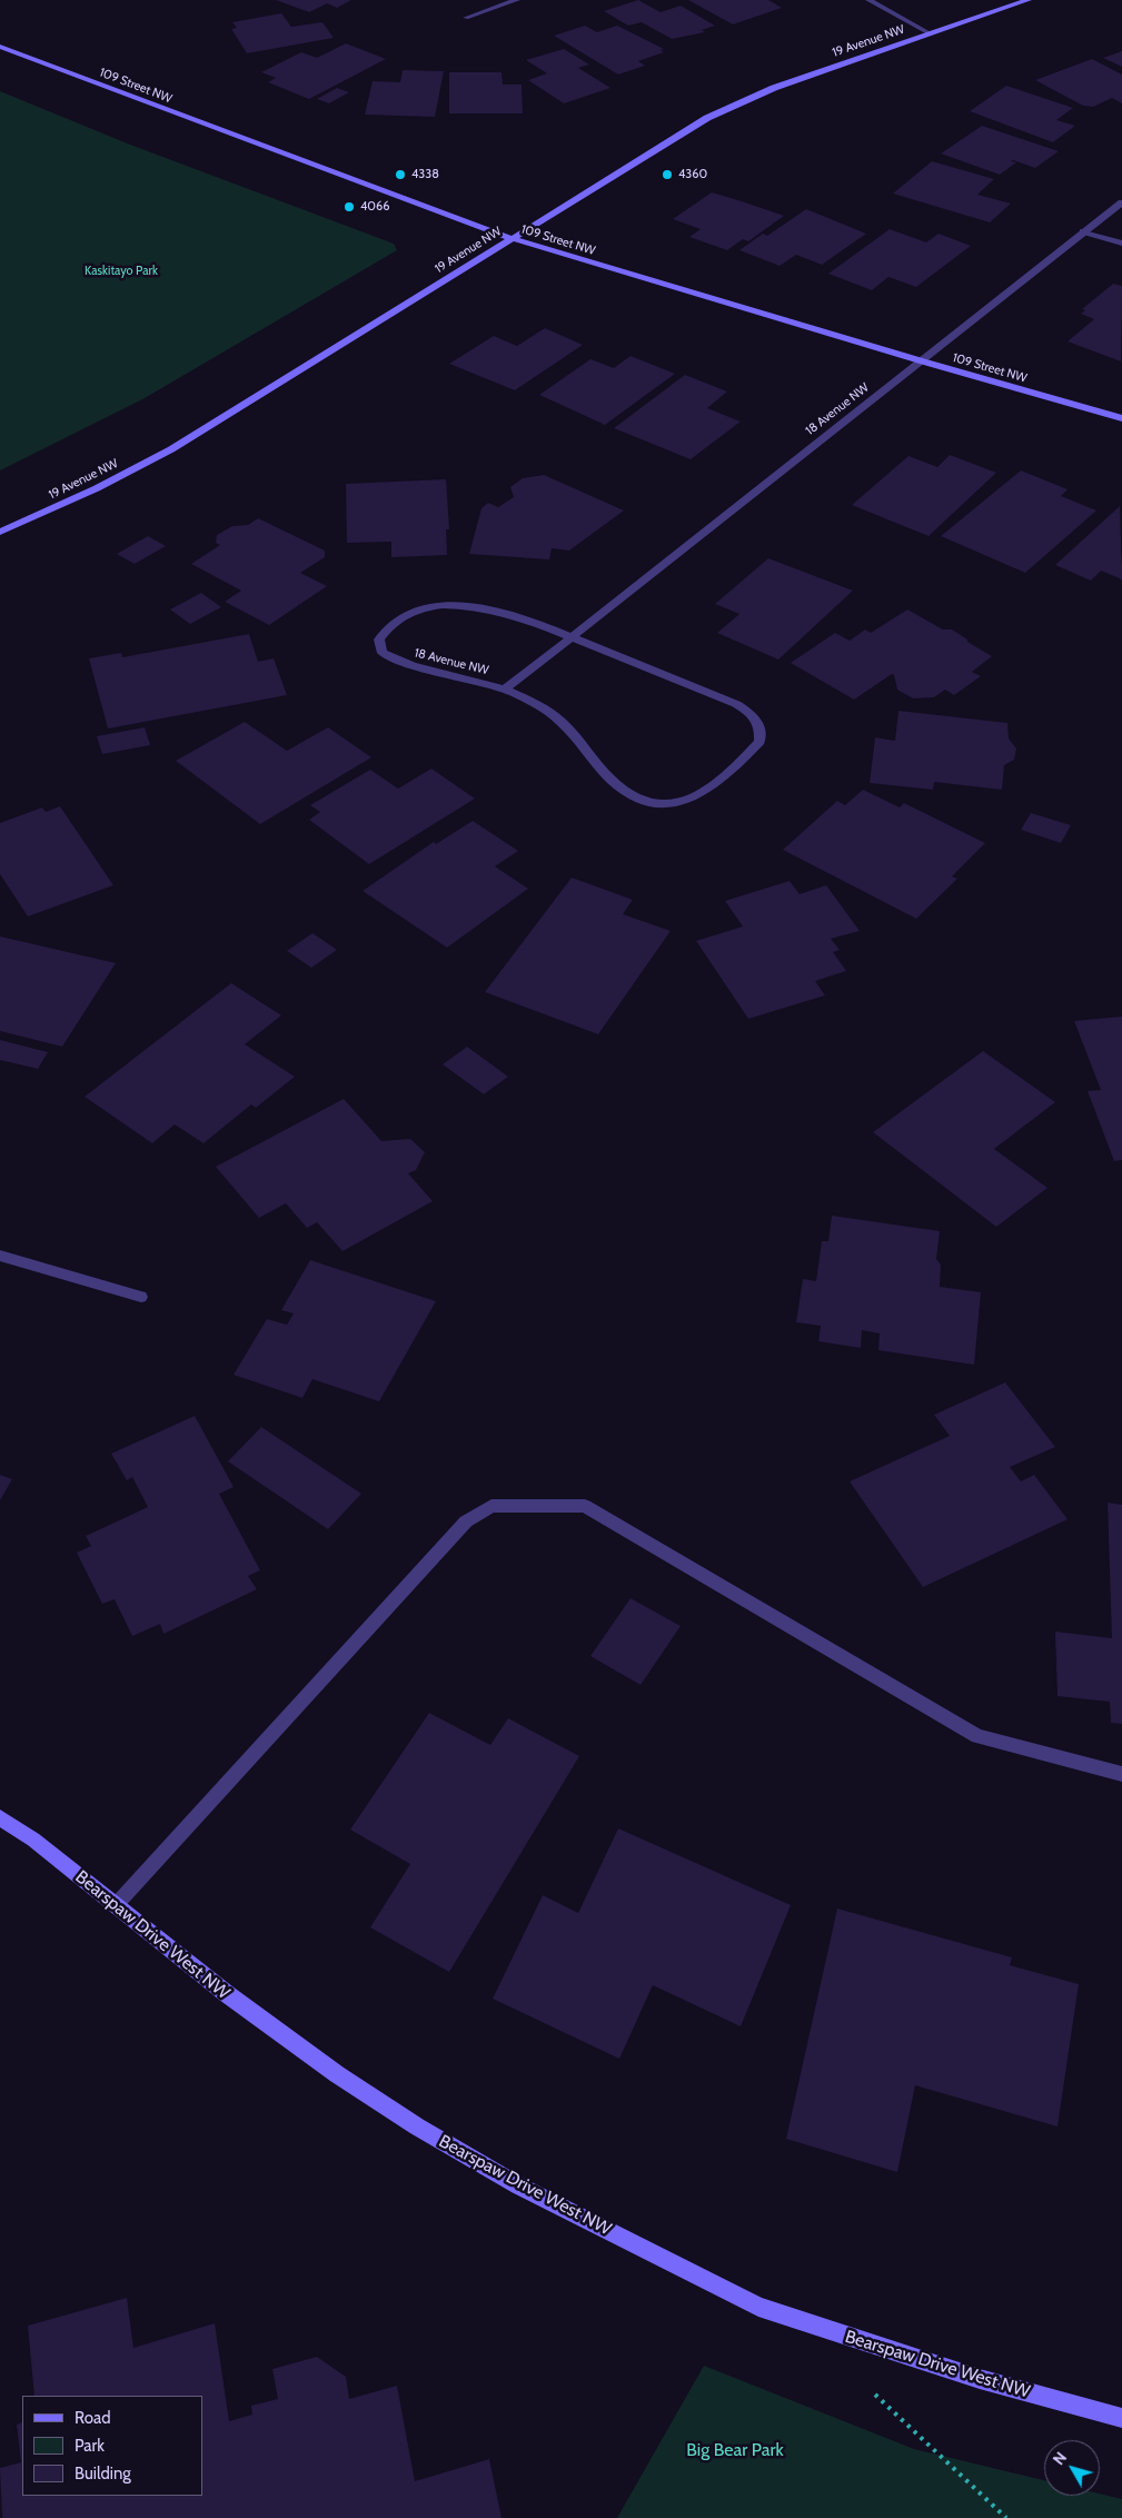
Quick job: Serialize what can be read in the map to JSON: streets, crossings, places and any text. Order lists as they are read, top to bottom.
{
  "streets": {
    "street": [
      "19 Avenue NW",
      "109 Street NW",
      "18 Avenue NW",
      "Bearspaw Drive West NW"
    ]
  },
  "crossings": [
    ["19 Avenue NW", "109 Street NW"],
    ["109 Street NW", "18 Avenue NW"]
  ],
  "parks": ["Kaskitayo Park", "Big Bear Park"],
  "places": ["4338", "4360", "4066"],
  "legend": ["Road", "Park", "Building"],
  "north": "top left"
}
